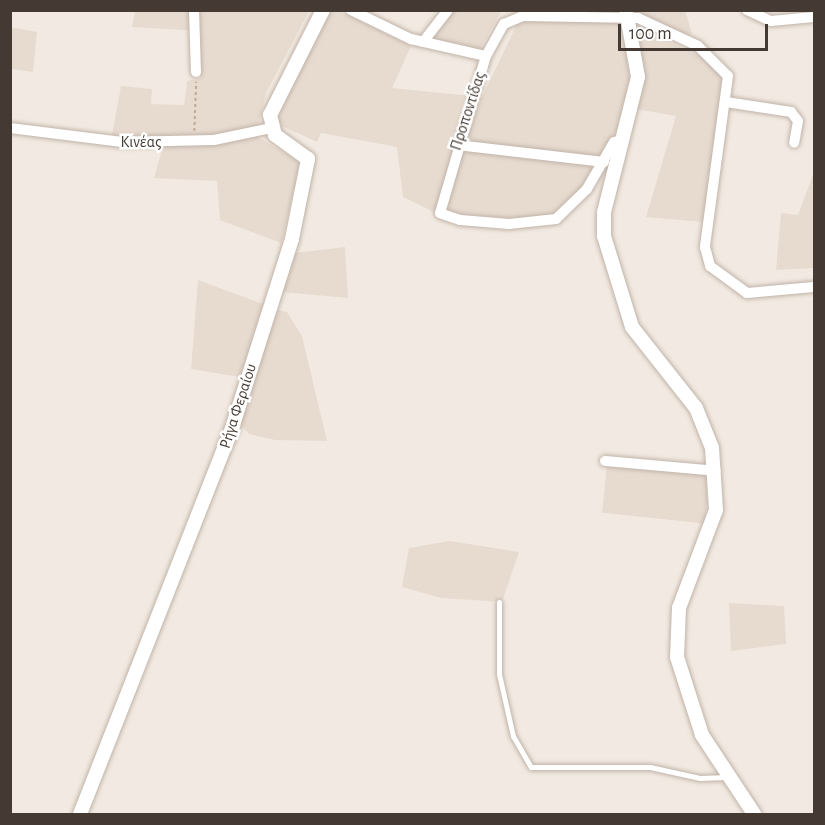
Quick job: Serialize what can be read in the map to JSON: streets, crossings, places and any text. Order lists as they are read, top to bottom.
{
  "streets": {
    "street": ["Προποντίδας", "Κινέας", "Ρήγα Φεραίου"]
  },
  "crossings": [
    ["Κινέας", "Ρήγα Φεραίου"]
  ],
  "scale_bar": "100 m"
}
